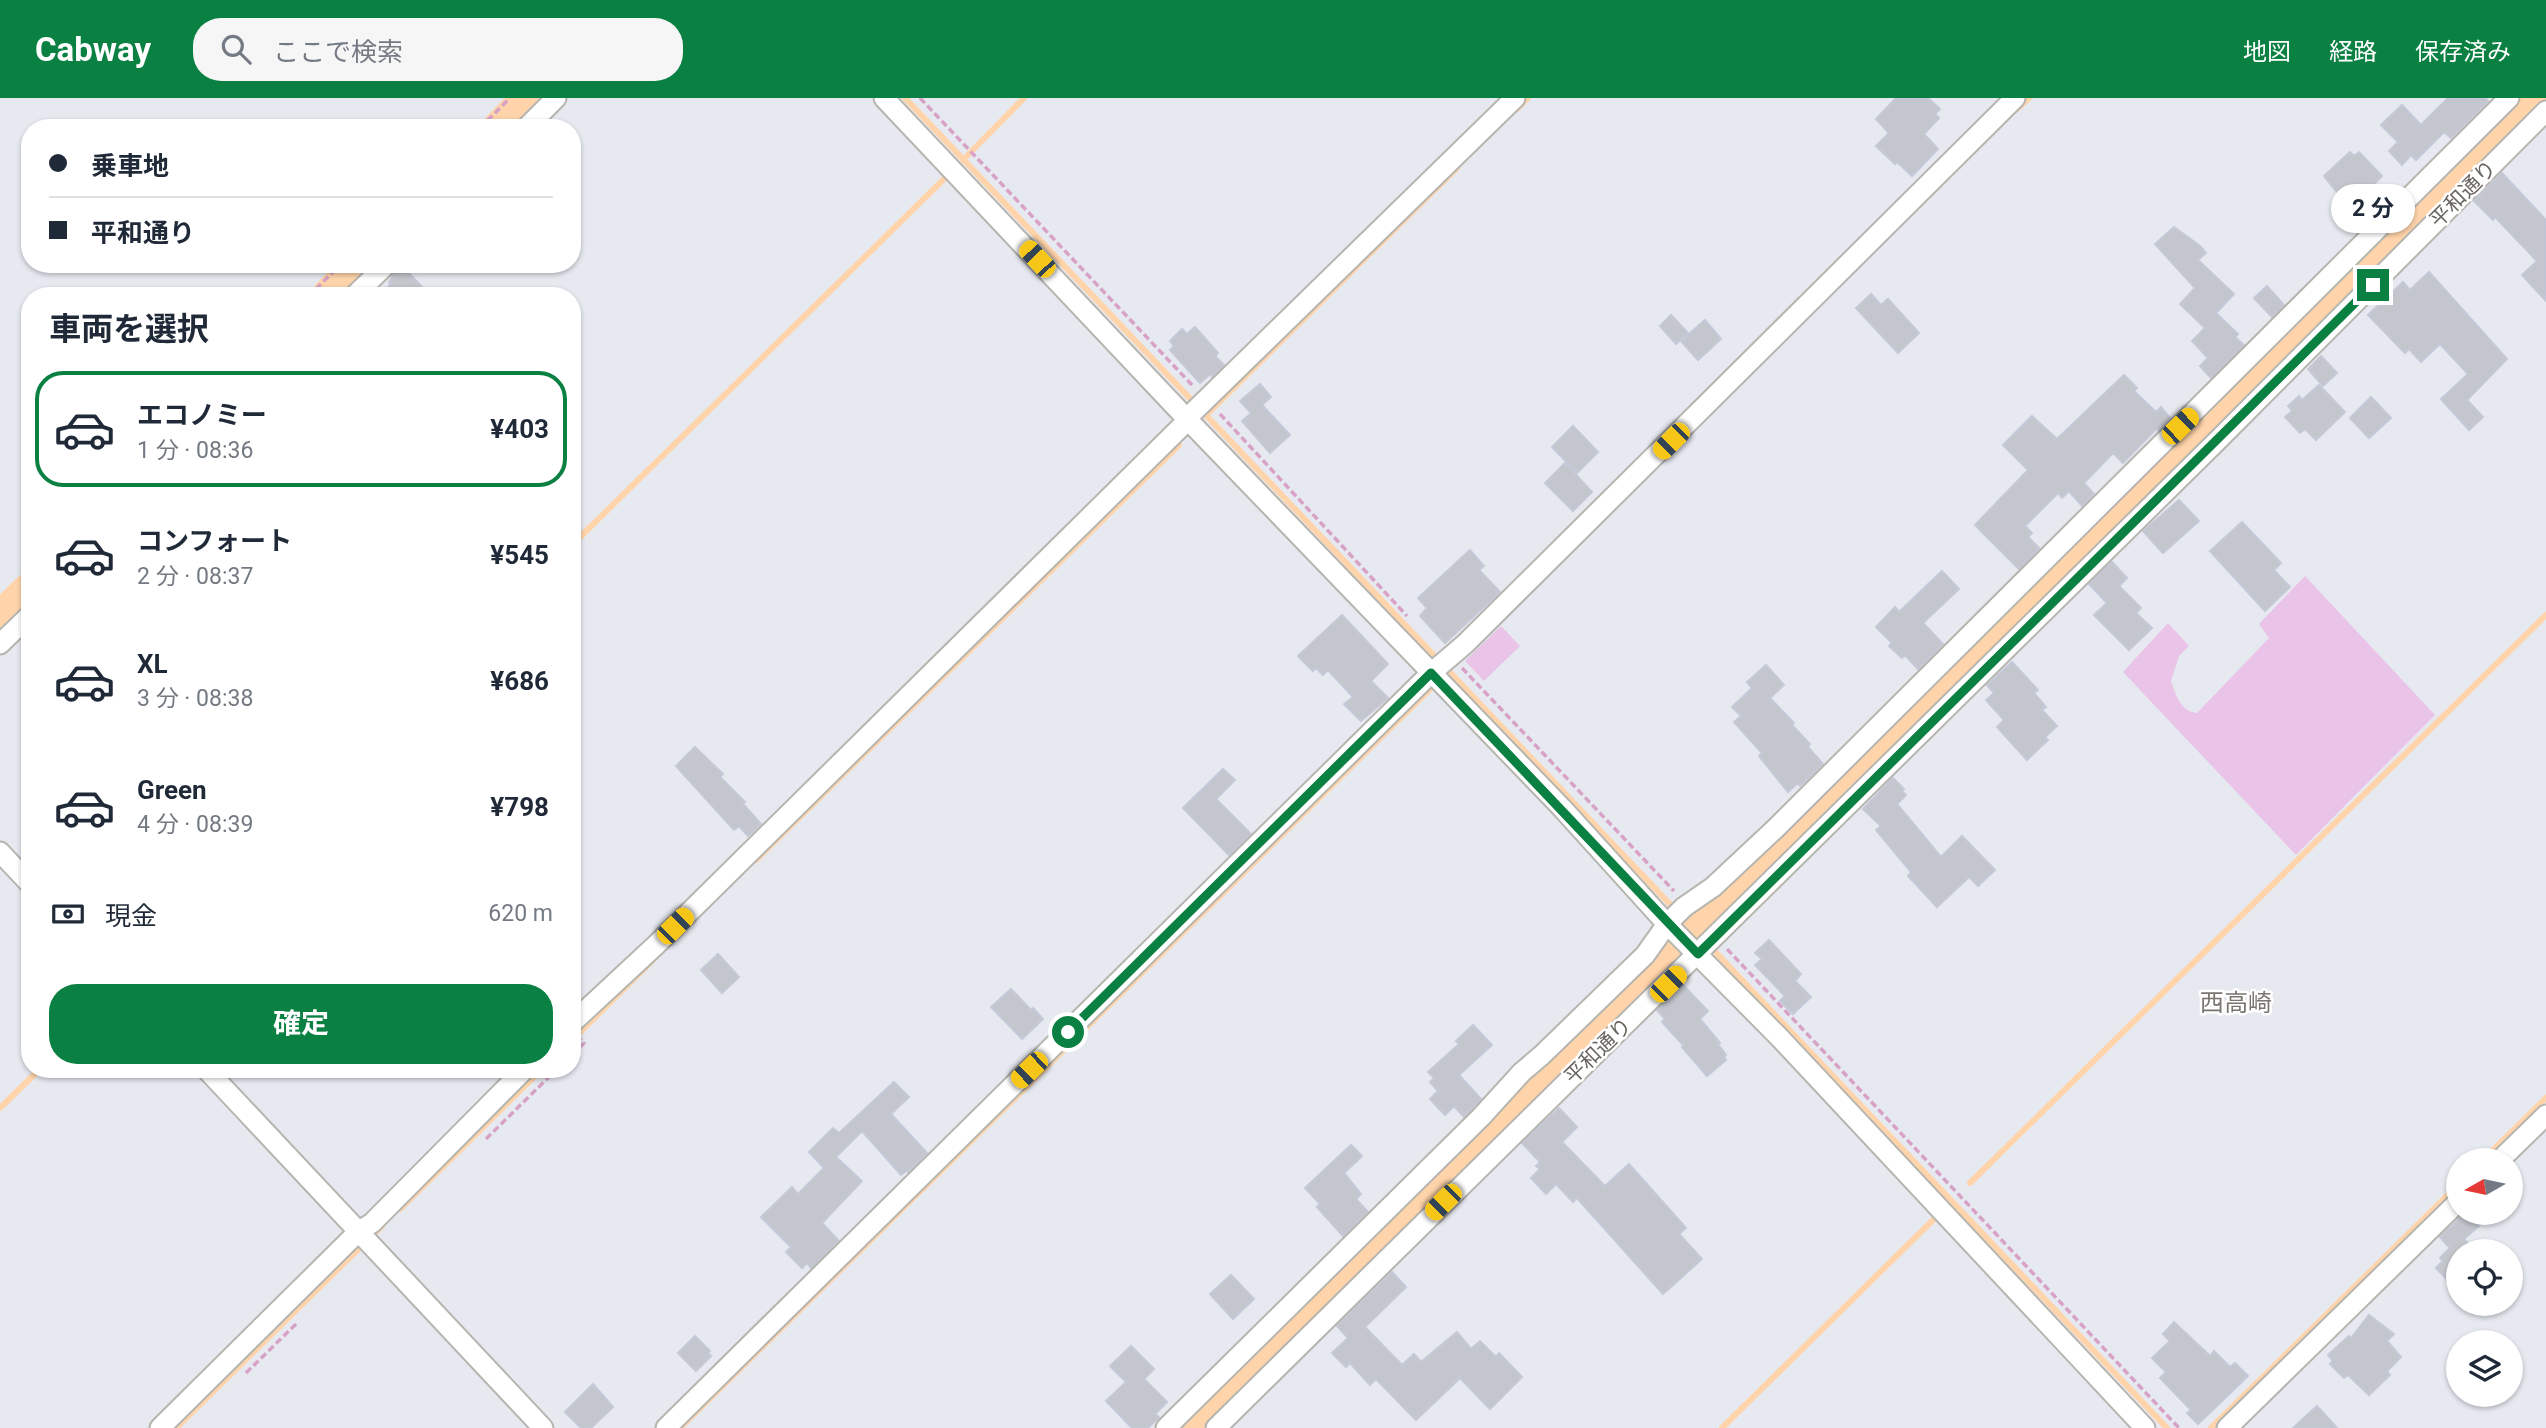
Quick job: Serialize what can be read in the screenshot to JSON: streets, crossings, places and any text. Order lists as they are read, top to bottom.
{
  "streets": {
    "street": ["平和通り"]
  },
  "districts": ["西高崎"],
  "north": "left",
  "page": {
    "header": "Cabway",
    "search": "ここで検索",
    "nav": ["地図", "経路", "保存済み"],
    "banner": ["乗車地", "平和通り"],
    "bubble": "2 分",
    "heading": "車両を選択",
    "list": [
      {
        "name": "エコノミー",
        "note": "1 分 · 08:36",
        "value": "¥403"
      },
      {
        "name": "コンフォート",
        "note": "2 分 · 08:37",
        "value": "¥545"
      },
      {
        "name": "XL",
        "note": "3 分 · 08:38",
        "value": "¥686"
      },
      {
        "name": "Green",
        "note": "4 分 · 08:39",
        "value": "¥798"
      }
    ],
    "pay": ["現金", "620 m"],
    "buttons": "確定"
  }
}
